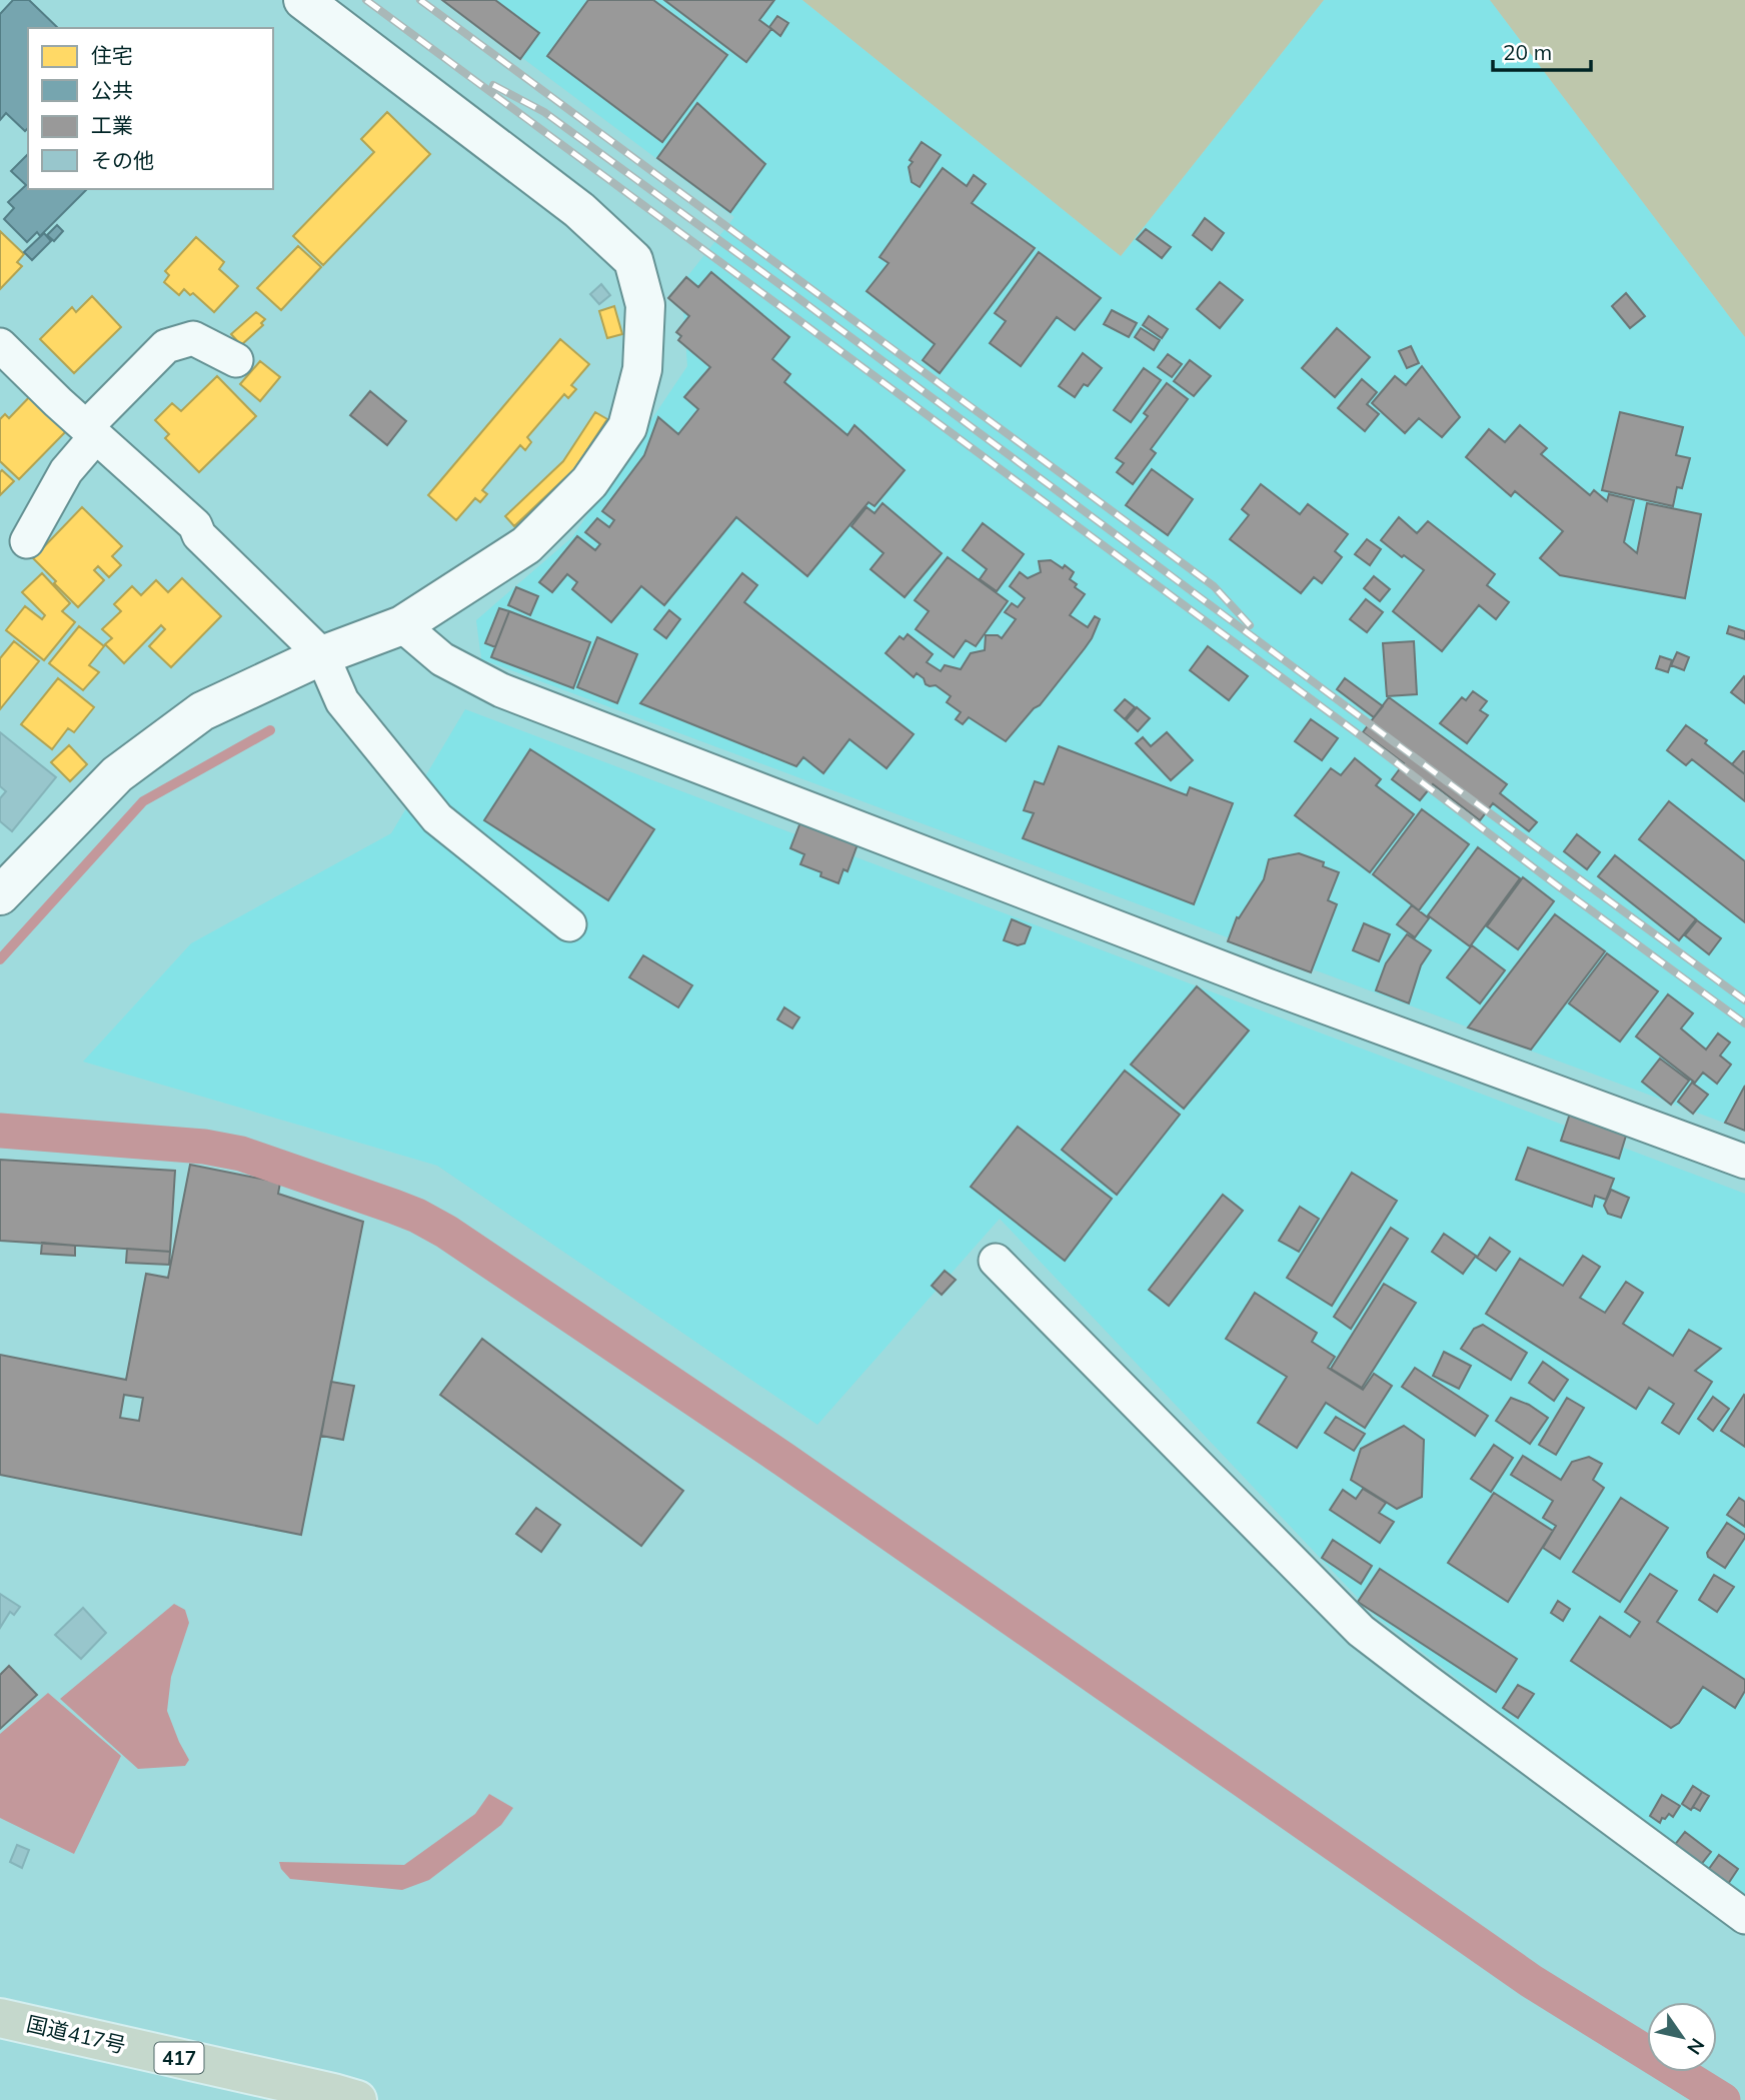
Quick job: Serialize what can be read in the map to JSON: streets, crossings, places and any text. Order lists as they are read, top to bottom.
{
  "streets": {
    "highway": ["国道417号", "417"]
  },
  "legend": [
    "住宅",
    "公共",
    "工業",
    "その他"
  ],
  "scale_bar": "20 m",
  "north": "bottom right"
}
